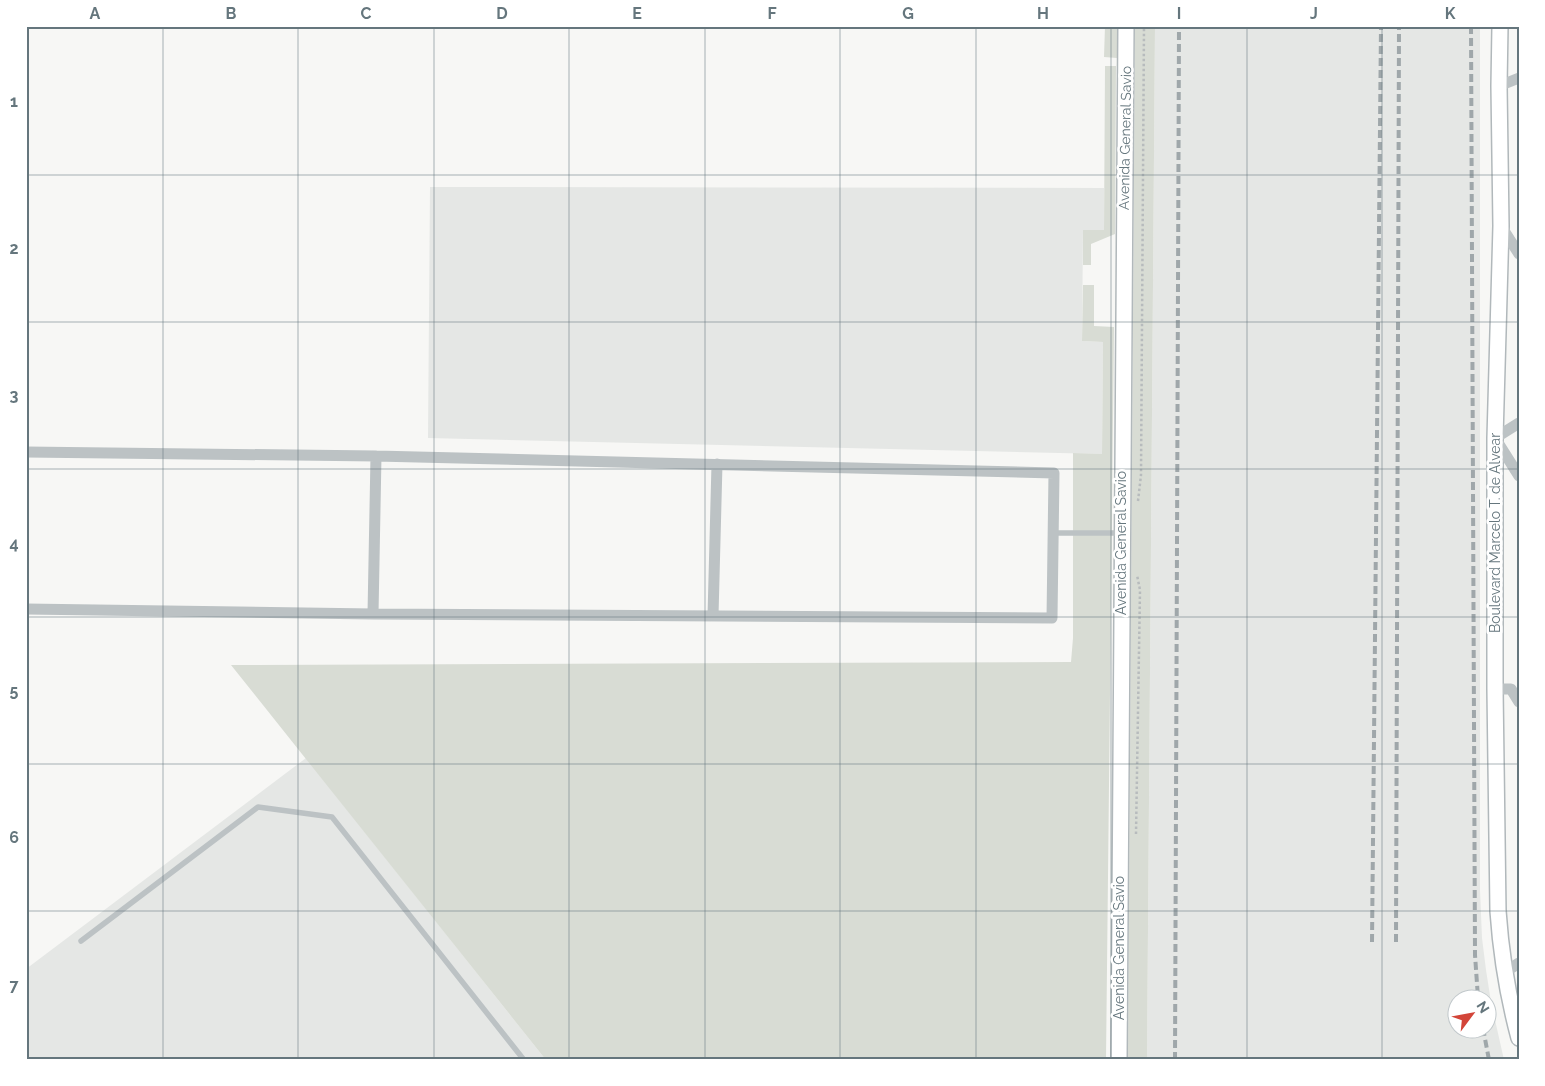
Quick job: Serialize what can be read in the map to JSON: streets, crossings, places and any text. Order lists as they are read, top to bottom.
{
  "streets": {
    "main road": ["Avenida General Savio", "Boulevard Marcelo T. de Alvear"]
  },
  "north": "top right",
  "grid": {
    "columns": [
      "A",
      "B",
      "C",
      "D",
      "E",
      "F",
      "G",
      "H",
      "I",
      "J",
      "K"
    ],
    "rows": [
      "1",
      "2",
      "3",
      "4",
      "5",
      "6",
      "7"
    ]
  }
}
